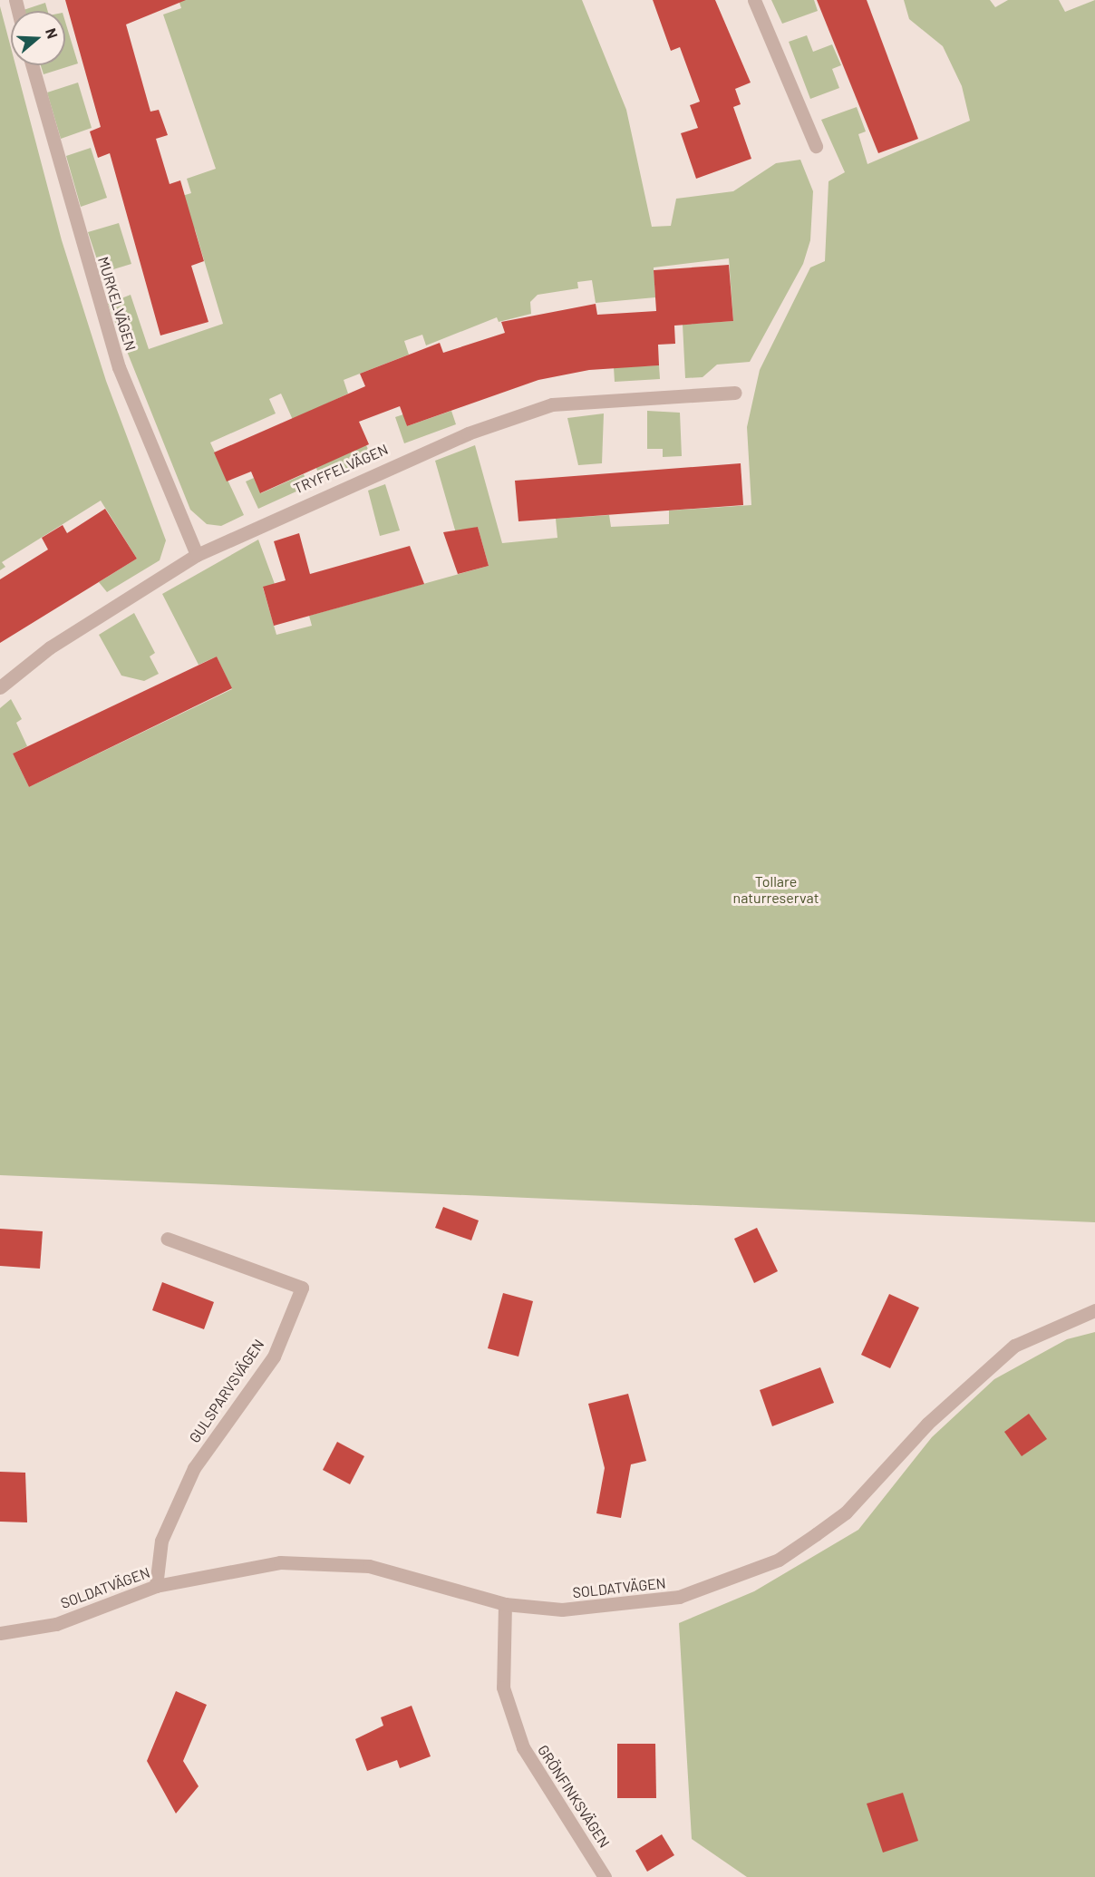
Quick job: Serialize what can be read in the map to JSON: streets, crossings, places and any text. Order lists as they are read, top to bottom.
{
  "streets": {
    "street": [
      "MURKELVÄGEN",
      "TRYFFELVÄGEN",
      "GULSPARVSVÄGEN",
      "SOLDATVÄGEN",
      "GRÖNFINKSVÄGEN"
    ]
  },
  "crossings": [
    ["MURKELVÄGEN", "TRYFFELVÄGEN"],
    ["GULSPARVSVÄGEN", "SOLDATVÄGEN"],
    ["SOLDATVÄGEN", "GRÖNFINKSVÄGEN"]
  ],
  "parks": ["Tollare naturreservat"],
  "north": "right"
}
